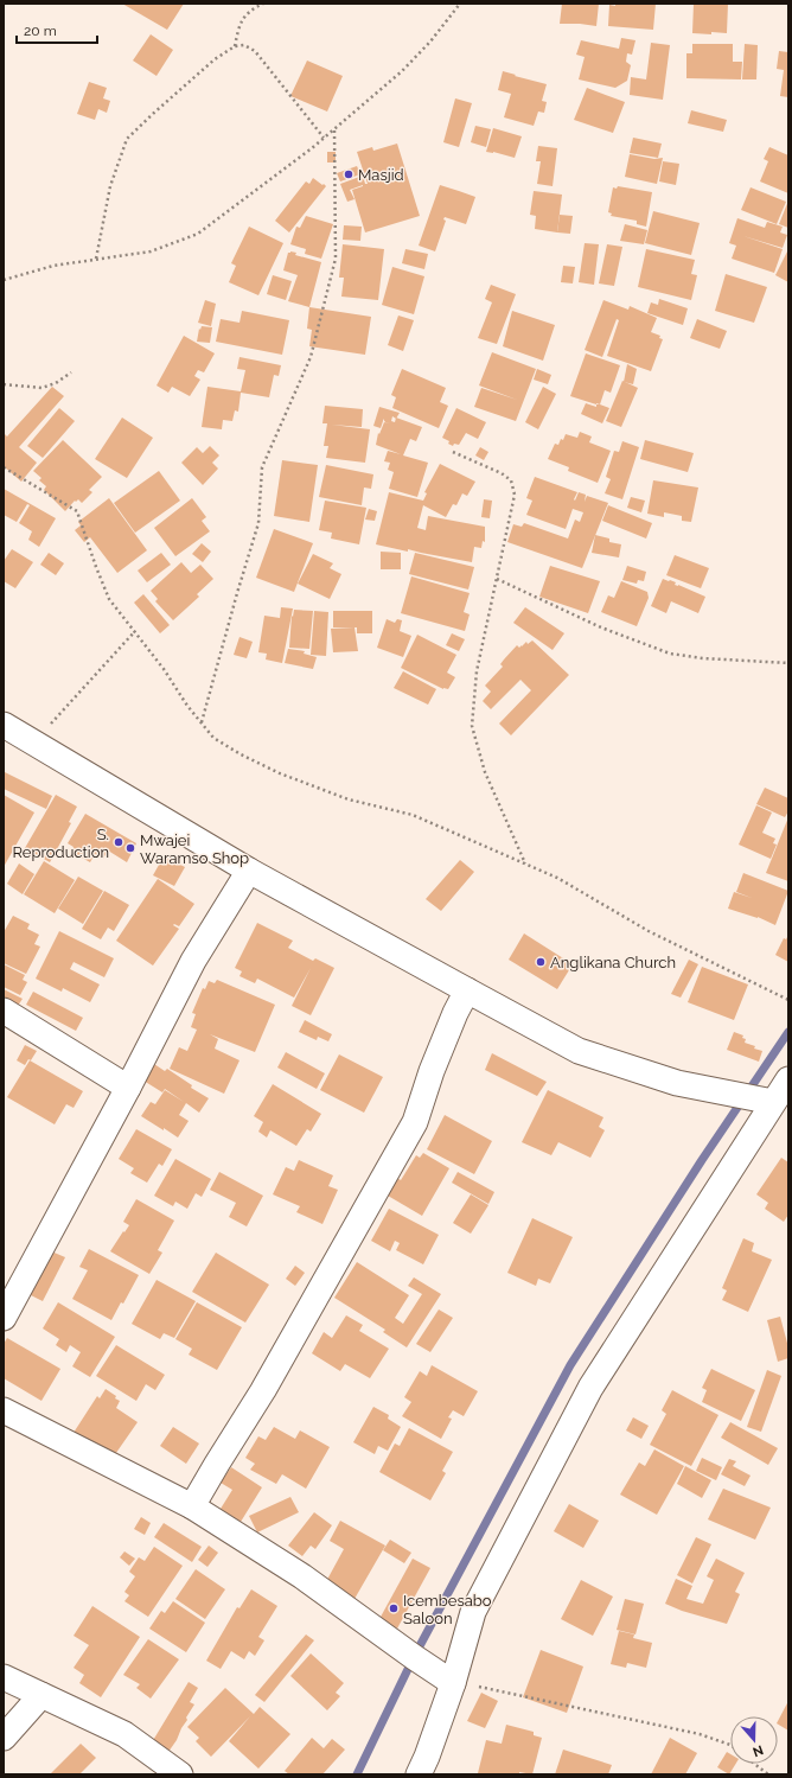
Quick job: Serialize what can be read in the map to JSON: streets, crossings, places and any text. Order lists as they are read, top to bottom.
{
  "places": [
    "Masjid",
    "S. Reproduction",
    "Mwajei Waramso Shop",
    "Anglikana Church",
    "Icembesabo Saloon"
  ],
  "scale_bar": "20 m",
  "north": "bottom"
}
